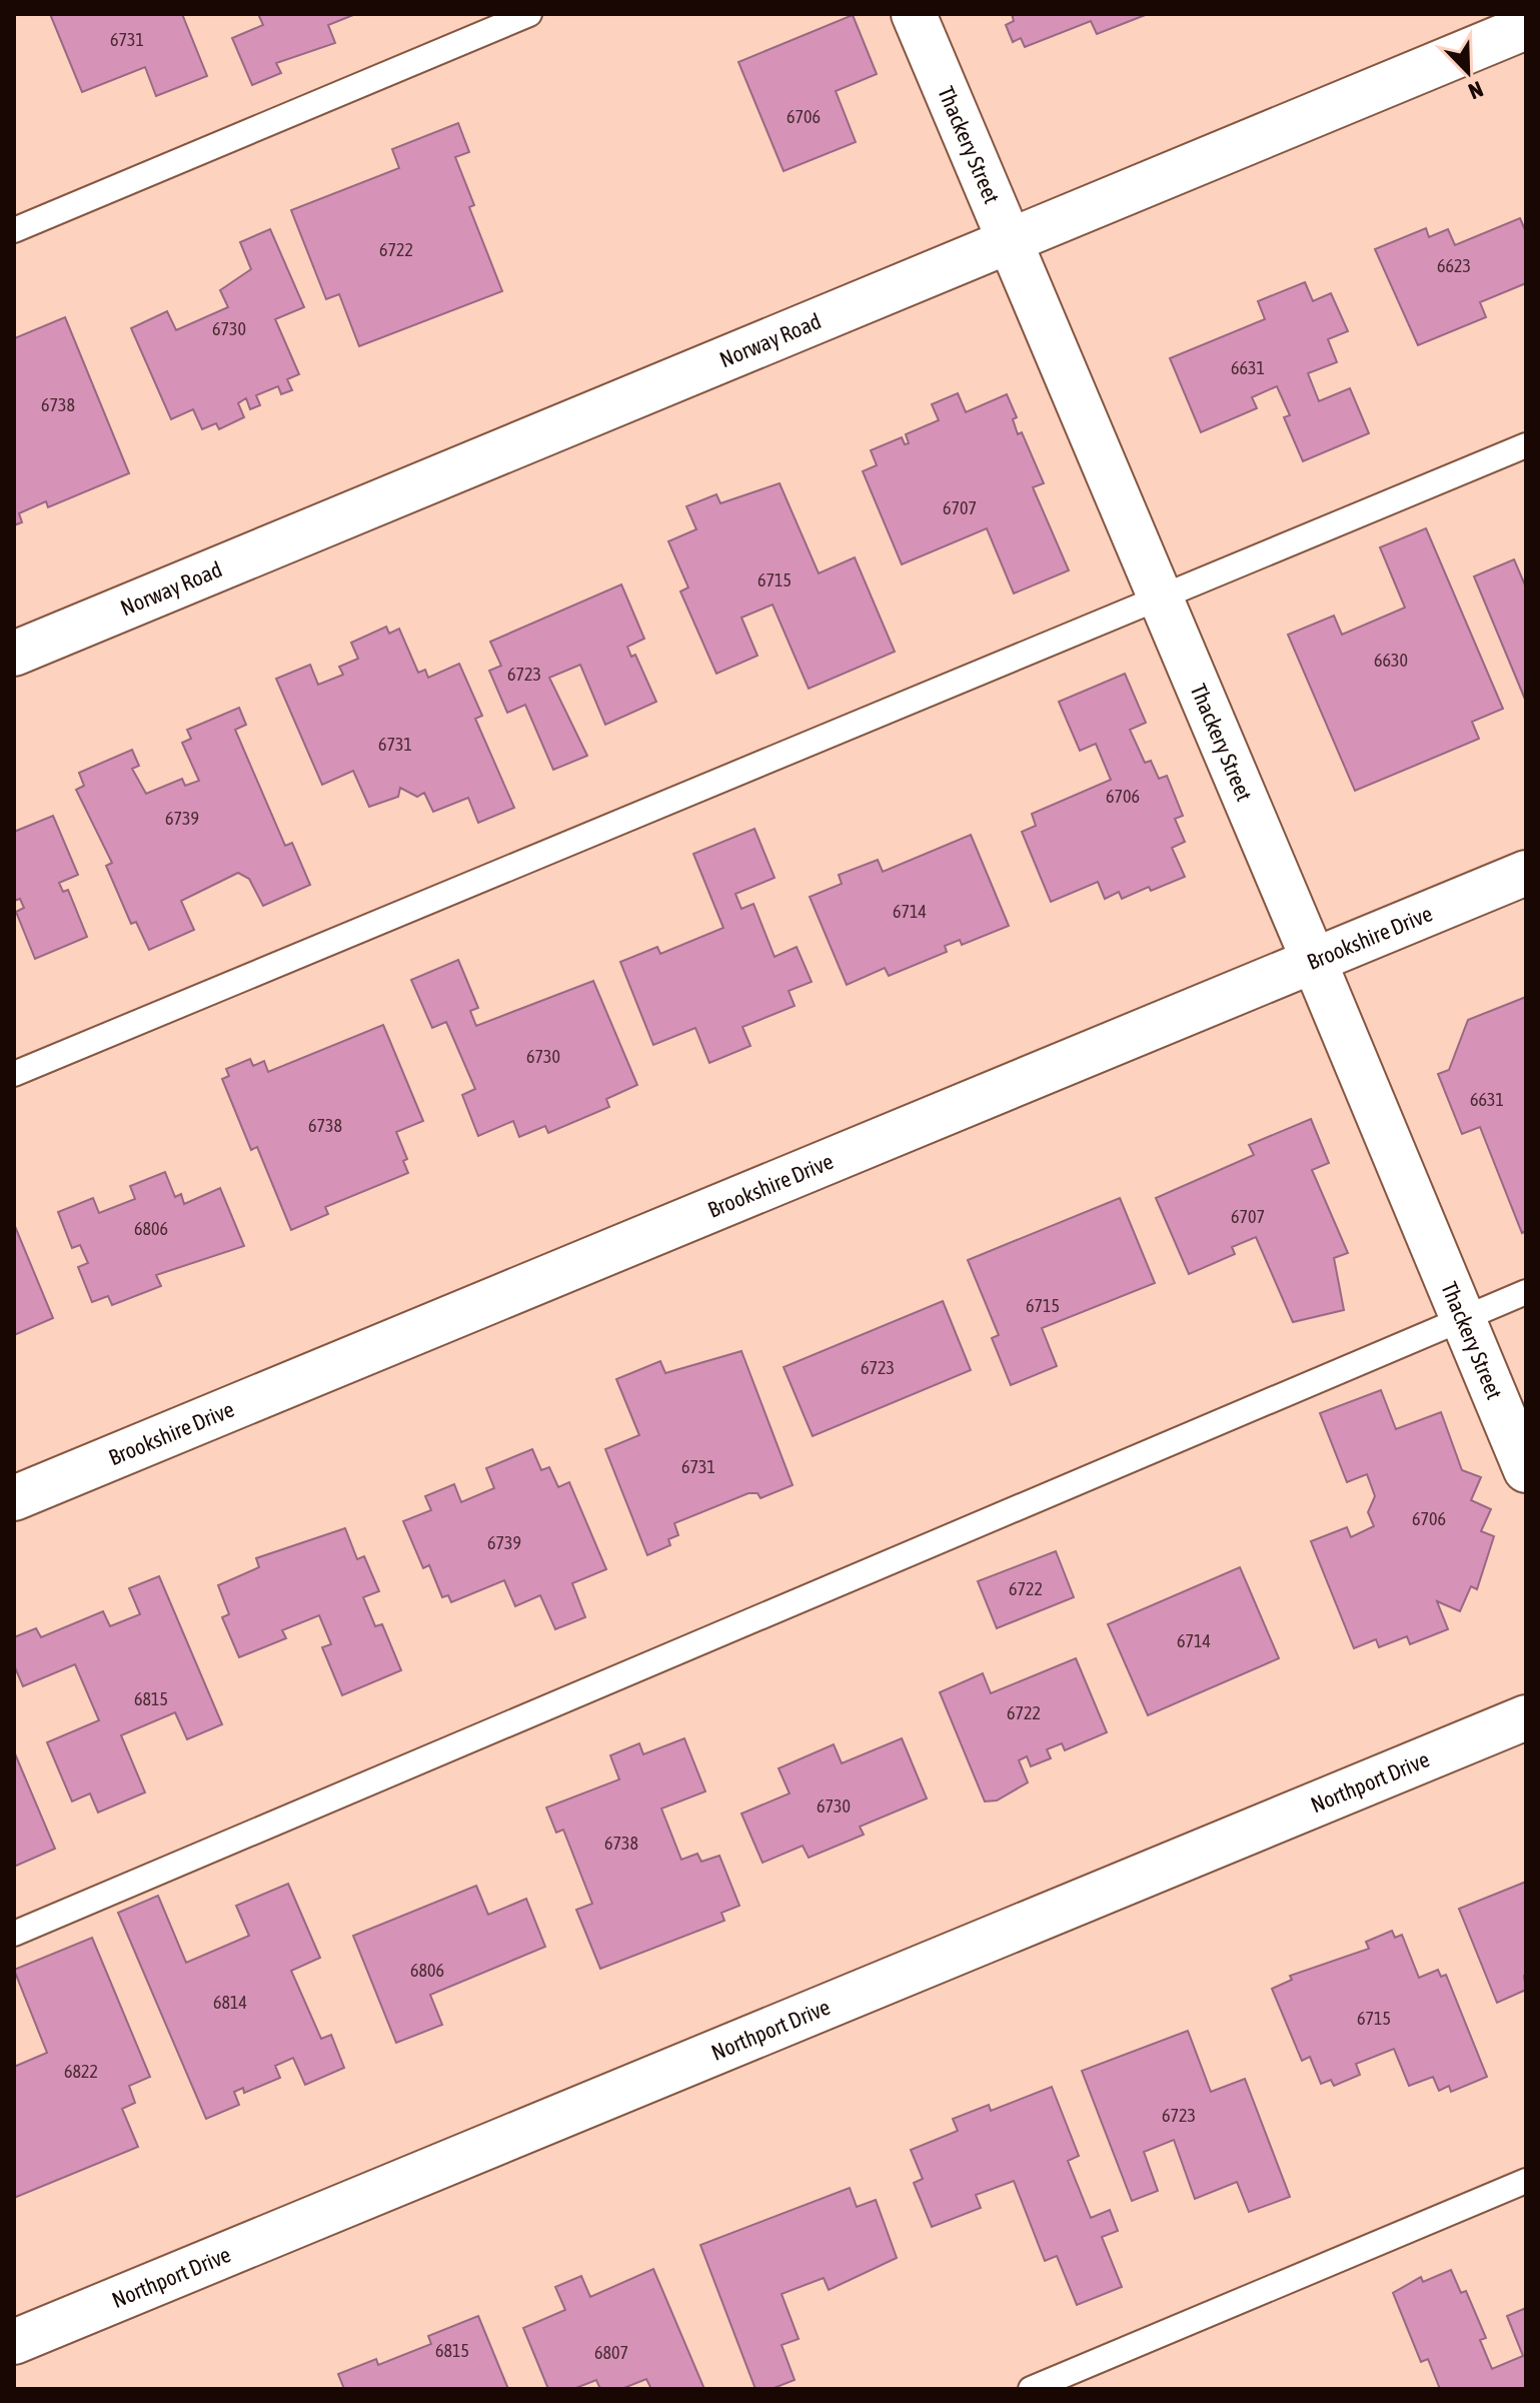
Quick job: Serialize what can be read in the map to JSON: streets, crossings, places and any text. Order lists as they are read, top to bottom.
{
  "streets": {
    "street": [
      "Thackery Street",
      "Norway Road",
      "Brookshire Drive",
      "Northport Drive"
    ]
  },
  "crossings": [
    ["Thackery Street", "Norway Road"],
    ["Thackery Street", "Brookshire Drive"]
  ],
  "house_numbers": [
    "6731",
    "6706",
    "6722",
    "6623",
    "6730",
    "6631",
    "6738",
    "6707",
    "6715",
    "6630",
    "6723",
    "6731",
    "6706",
    "6739",
    "6714",
    "6730",
    "6631",
    "6738",
    "6707",
    "6806",
    "6715",
    "6723",
    "6731",
    "6706",
    "6739",
    "6722",
    "6714",
    "6815",
    "6722",
    "6730",
    "6738",
    "6806",
    "6814",
    "6715",
    "6822",
    "6723",
    "6815",
    "6807"
  ],
  "north": "bottom right"
}
